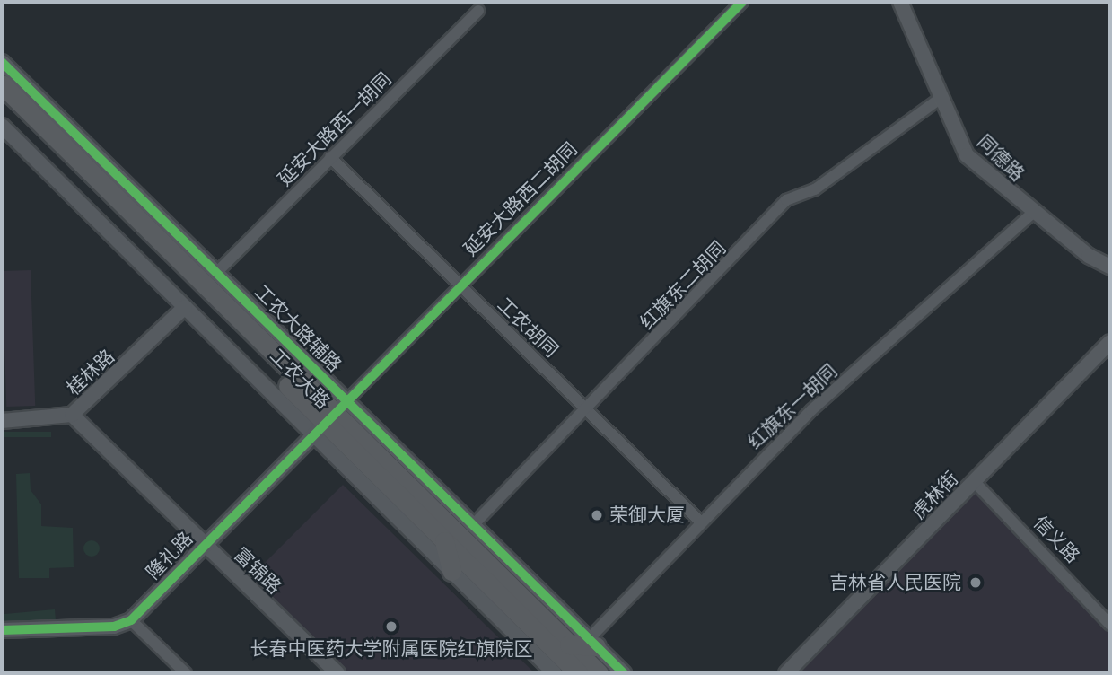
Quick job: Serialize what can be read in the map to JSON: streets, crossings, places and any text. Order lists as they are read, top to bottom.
{
  "streets": {
    "main road": ["工农大路"],
    "street": [
      "延安大路西一胡同",
      "同德路",
      "延安大路西二胡同",
      "红旗东二胡同",
      "工农胡同",
      "工农大路辅路",
      "桂林路",
      "红旗东一胡同",
      "虎林街",
      "信义路",
      "隆礼路",
      "富锦路"
    ]
  },
  "crossings": [
    ["延安大路西一胡同", "工农胡同"],
    ["延安大路西一胡同", "工农大路辅路"],
    ["同德路", "红旗东二胡同"],
    ["同德路", "红旗东一胡同"],
    ["延安大路西二胡同", "工农胡同"],
    ["延安大路西二胡同", "工农大路辅路"],
    ["延安大路西二胡同", "工农大路"],
    ["延安大路西二胡同", "隆礼路"],
    ["红旗东二胡同", "工农胡同"],
    ["红旗东二胡同", "工农大路辅路"],
    ["工农胡同", "红旗东一胡同"],
    ["工农大路辅路", "桂林路"],
    ["工农大路辅路", "工农大路"],
    ["工农大路辅路", "红旗东一胡同"],
    ["工农大路辅路", "隆礼路"],
    ["桂林路", "富锦路"],
    ["工农大路", "隆礼路"],
    ["虎林街", "信义路"],
    ["隆礼路", "富锦路"]
  ],
  "places": ["荣御大厦", "吉林省人民医院", "长春中医药大学附属医院红旗院区"]
}
